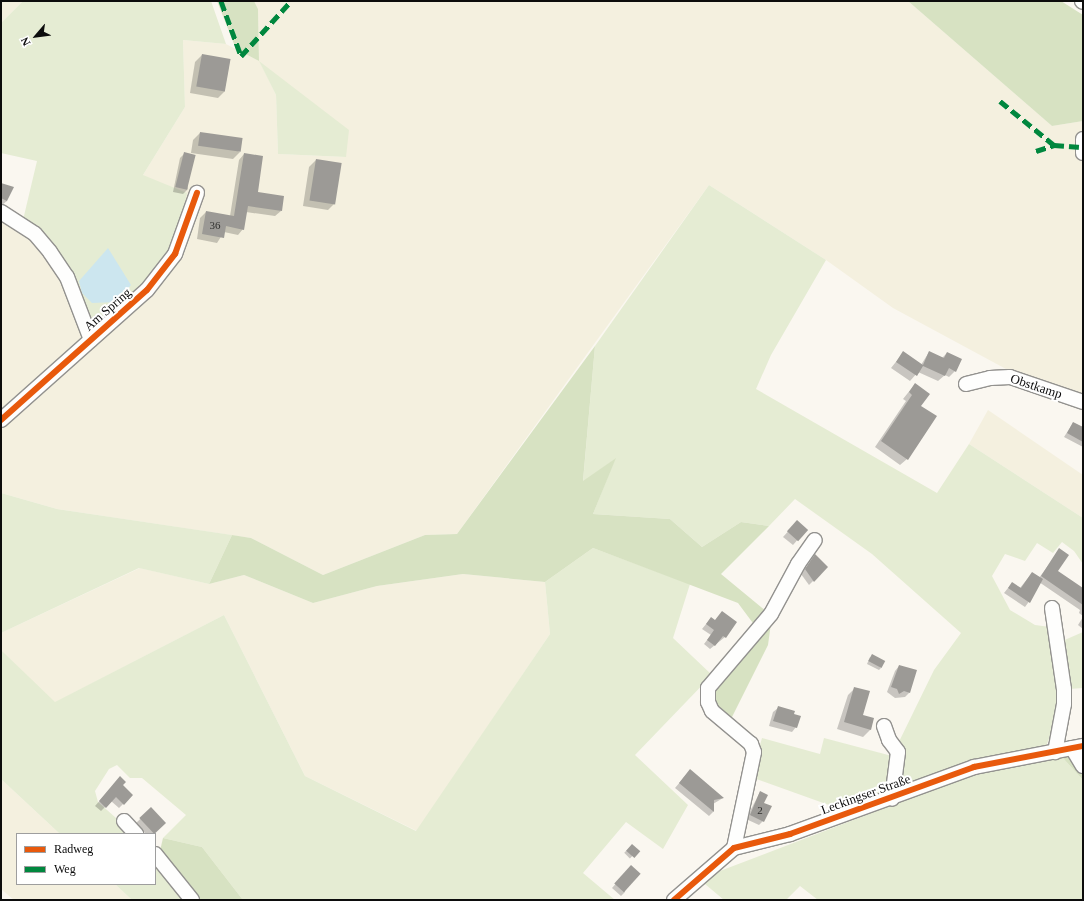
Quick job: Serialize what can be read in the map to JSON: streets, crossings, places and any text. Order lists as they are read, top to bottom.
{
  "streets": {
    "street": ["Am Spring", "Obstkamp", "Leckingser Straße"]
  },
  "house_numbers": ["36", "2"],
  "legend": ["Radweg", "Weg"],
  "north": "bottom left"
}
